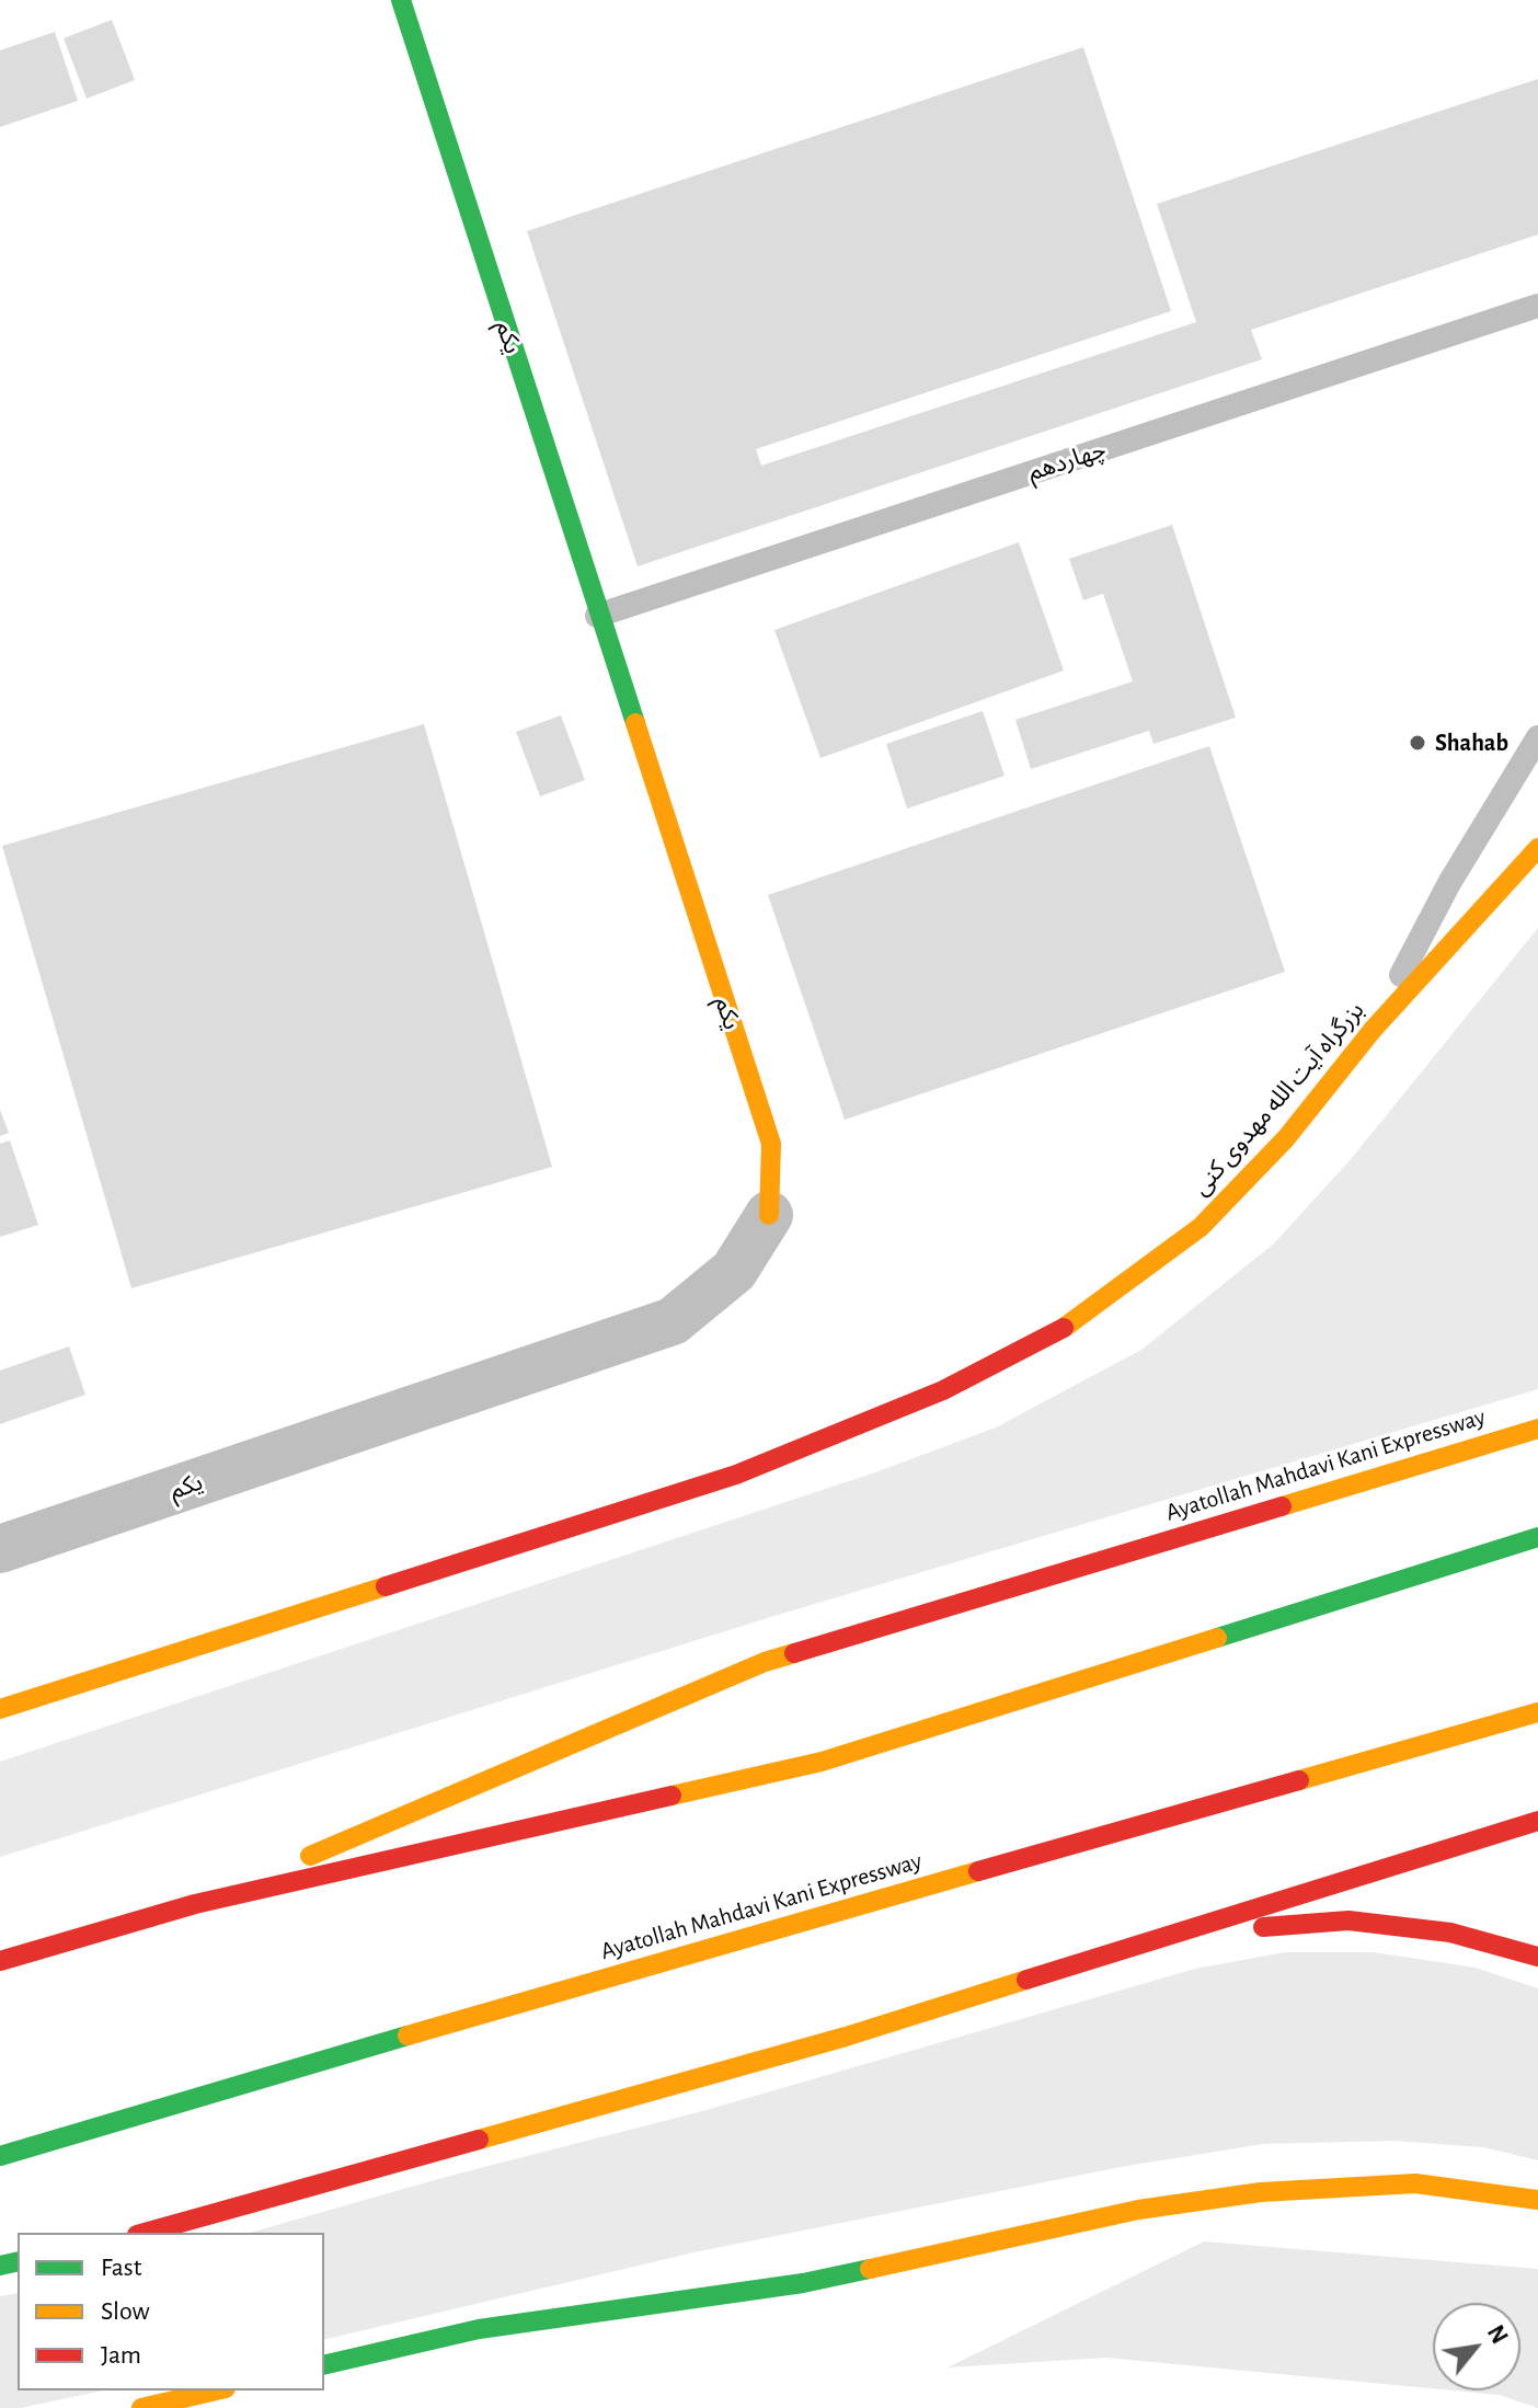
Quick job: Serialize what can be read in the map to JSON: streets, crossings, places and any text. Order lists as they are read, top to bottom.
{
  "streets": {
    "main road": ["یکم", "بزرگراه آیت الله مهدوی کنی", "Ayatollah Mahdavi Kani Expressway"],
    "lane": ["چهاردهم"]
  },
  "crossings": [
    ["یکم", "چهاردهم"]
  ],
  "places": ["Shahab"],
  "legend": ["Fast", "Slow", "Jam"],
  "north": "top right"
}
